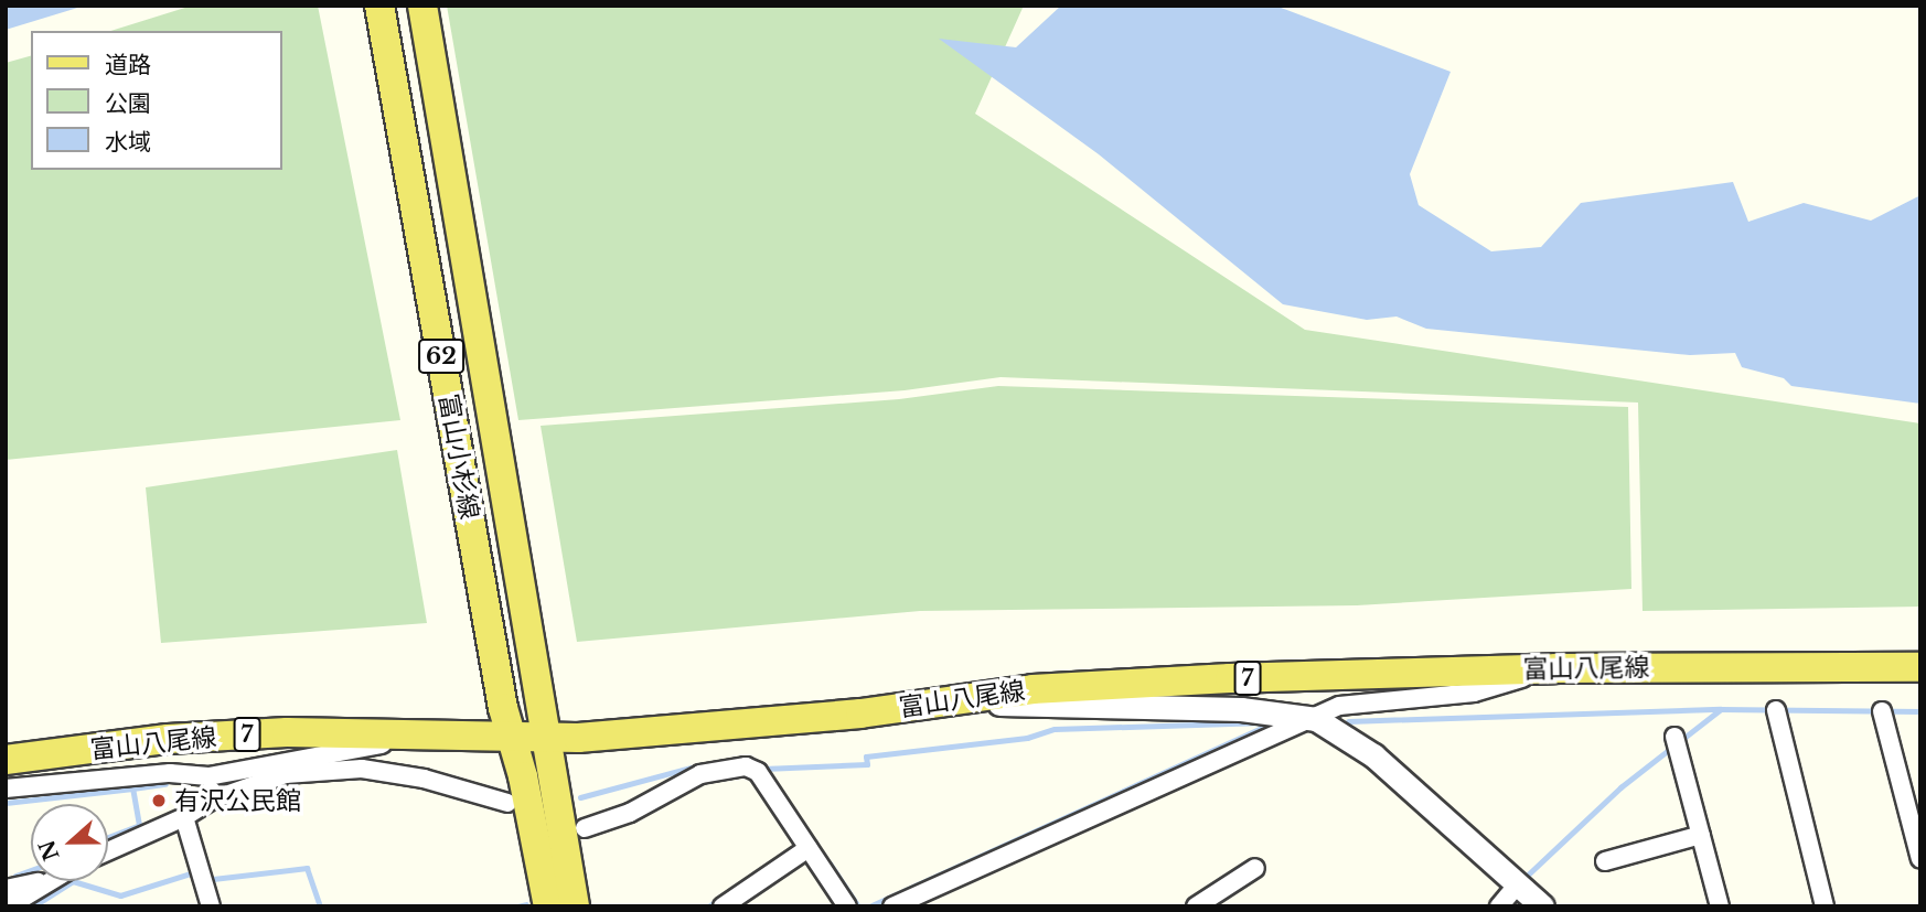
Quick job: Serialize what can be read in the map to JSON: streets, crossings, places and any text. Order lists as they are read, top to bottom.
{
  "streets": {
    "main road": [
      "62",
      "富山小杉線",
      "富山八尾線",
      "7"
    ]
  },
  "crossings": [
    ["富山小杉線", "富山八尾線"]
  ],
  "places": ["有沢公民館"],
  "legend": ["道路", "公園", "水域"],
  "north": "left"
}
